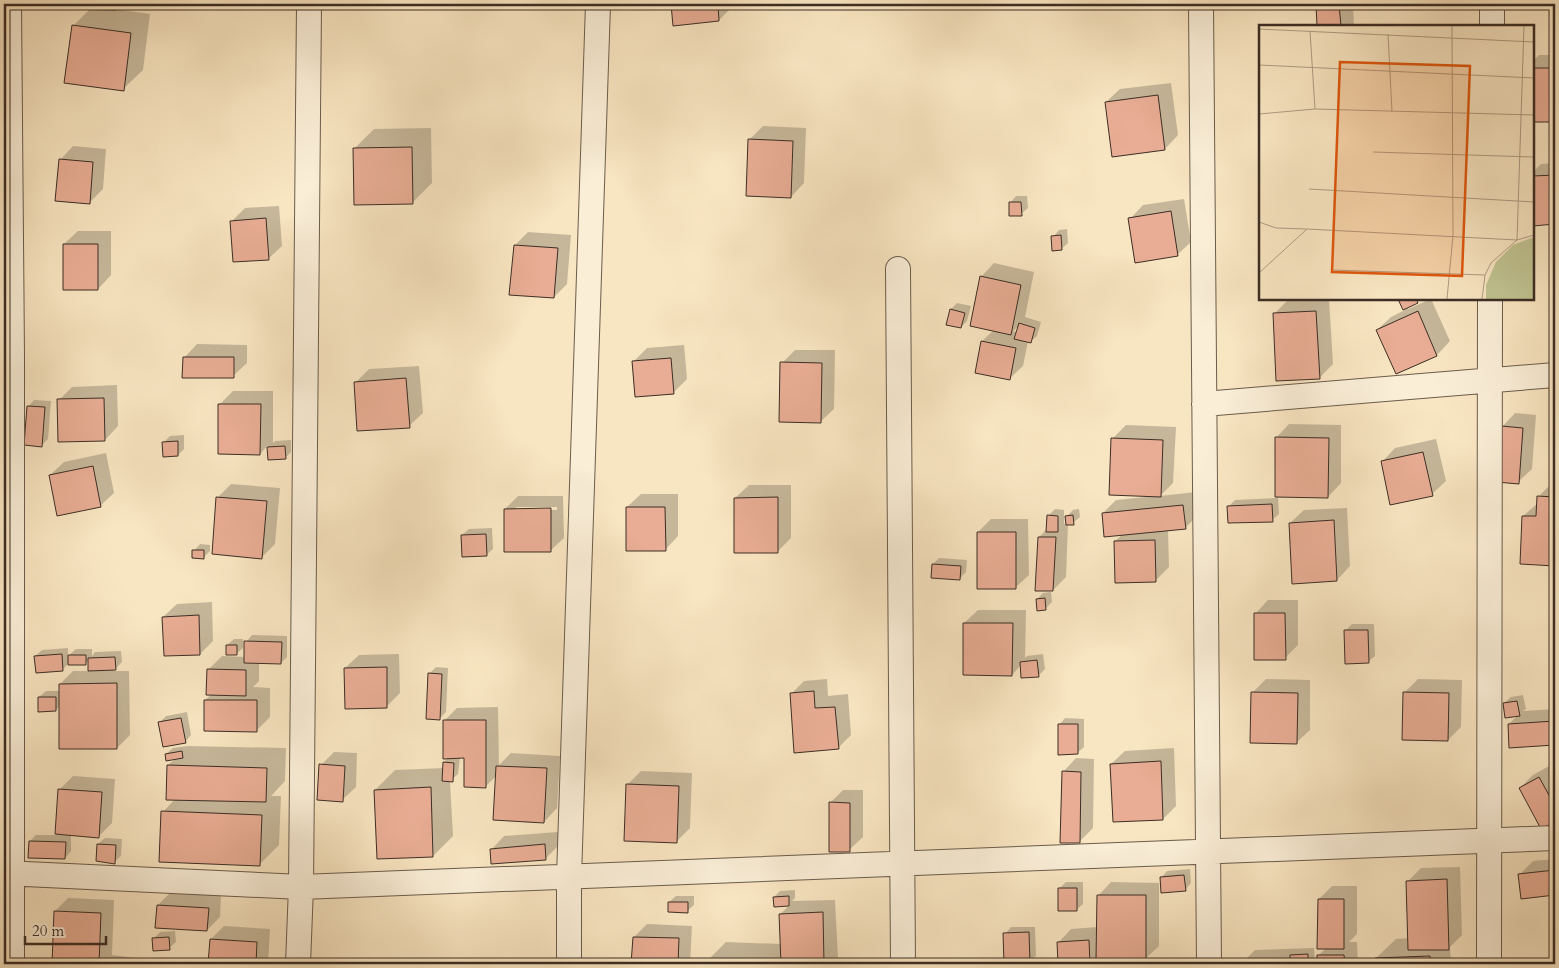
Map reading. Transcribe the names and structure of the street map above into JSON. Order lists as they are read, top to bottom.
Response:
{
  "scale_bar": "20 m"
}
